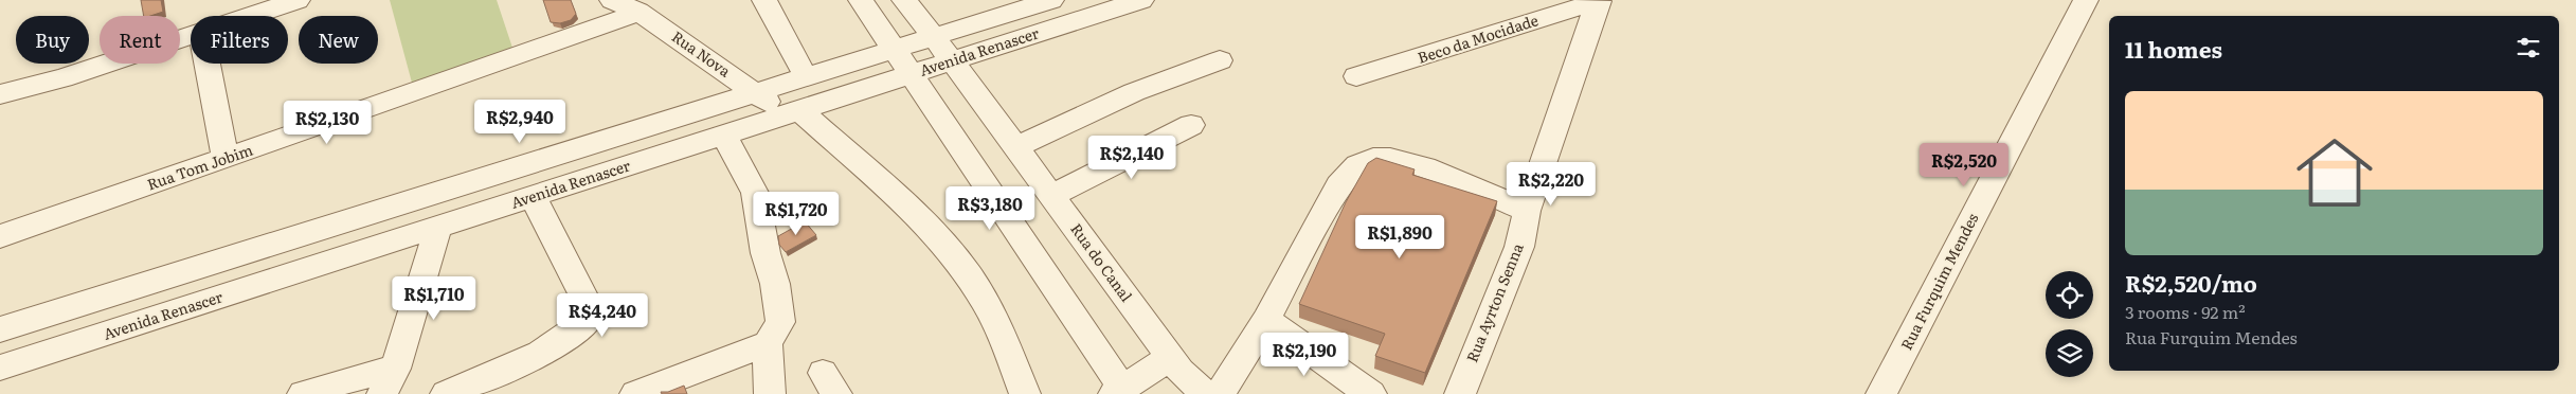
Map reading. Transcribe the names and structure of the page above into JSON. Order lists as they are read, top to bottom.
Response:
{
  "streets": {
    "street": [
      "Beco da Mocidade",
      "Avenida Renascer",
      "Rua Nova",
      "Rua Tom Jobim",
      "Rua do Canal",
      "Rua Furquim Mendes",
      "Rua Ayrton Senna"
    ]
  },
  "crossings": [
    ["Beco da Mocidade", "Rua Ayrton Senna"],
    ["Avenida Renascer", "Rua Nova"],
    ["Avenida Renascer", "Rua do Canal"],
    ["Rua Nova", "Rua Tom Jobim"]
  ],
  "page": {
    "chip": [
      "Buy",
      "Rent",
      "Filters",
      "New"
    ],
    "heading": "11 homes",
    "list": [
      {
        "name": "R$2,520/mo",
        "note": "3 rooms · 92 m² · Rua Furquim Mendes"
      }
    ],
    "price": [
      "R$2,940",
      "R$2,130",
      "R$2,140",
      "R$2,520",
      "R$2,220",
      "R$3,180",
      "R$1,720",
      "R$1,890",
      "R$1,710",
      "R$4,240",
      "R$2,190"
    ]
  }
}
